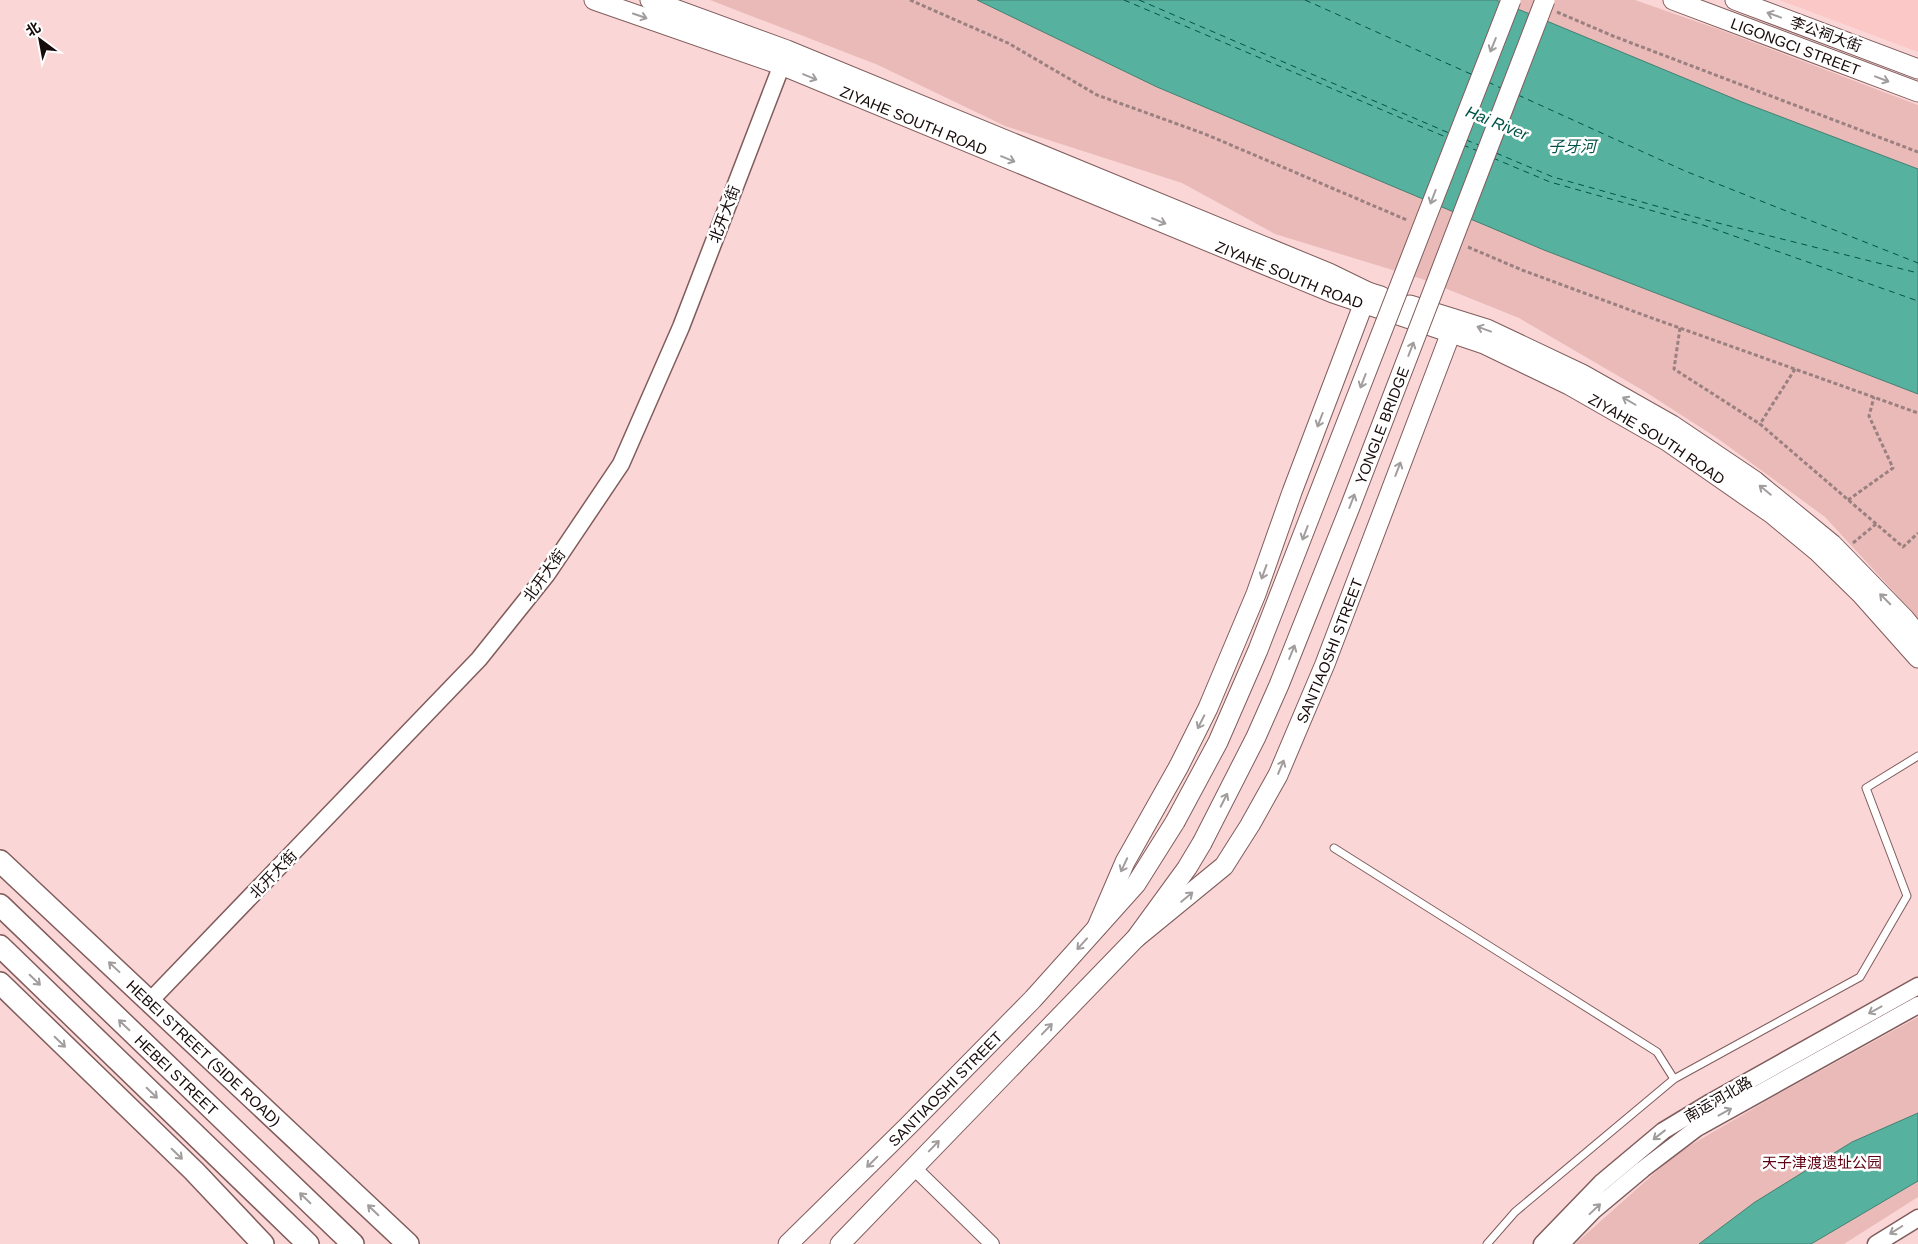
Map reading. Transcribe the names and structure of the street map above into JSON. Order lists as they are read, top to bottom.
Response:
{
  "streets": {
    "main road": [
      "李公祠大街",
      "LIGONGCI STREET",
      "ZIYAHE SOUTH ROAD",
      "YONGLE BRIDGE",
      "SANTIAOSHI STREET",
      "HEBEI STREET (SIDE ROAD)",
      "HEBEI STREET"
    ],
    "street": ["北开大街", "南运河北路"]
  },
  "crossings": [
    ["ZIYAHE SOUTH ROAD", "北开大街"],
    ["ZIYAHE SOUTH ROAD", "SANTIAOSHI STREET"],
    ["北开大街", "HEBEI STREET (SIDE ROAD)"],
    ["YONGLE BRIDGE", "SANTIAOSHI STREET"]
  ],
  "one_way": ["李公祠大街", "LIGONGCI STREET", "YONGLE BRIDGE"],
  "water": ["Hai River", "子牙河"],
  "parks": ["天子津渡遗址公园"],
  "north": "top left"
}
